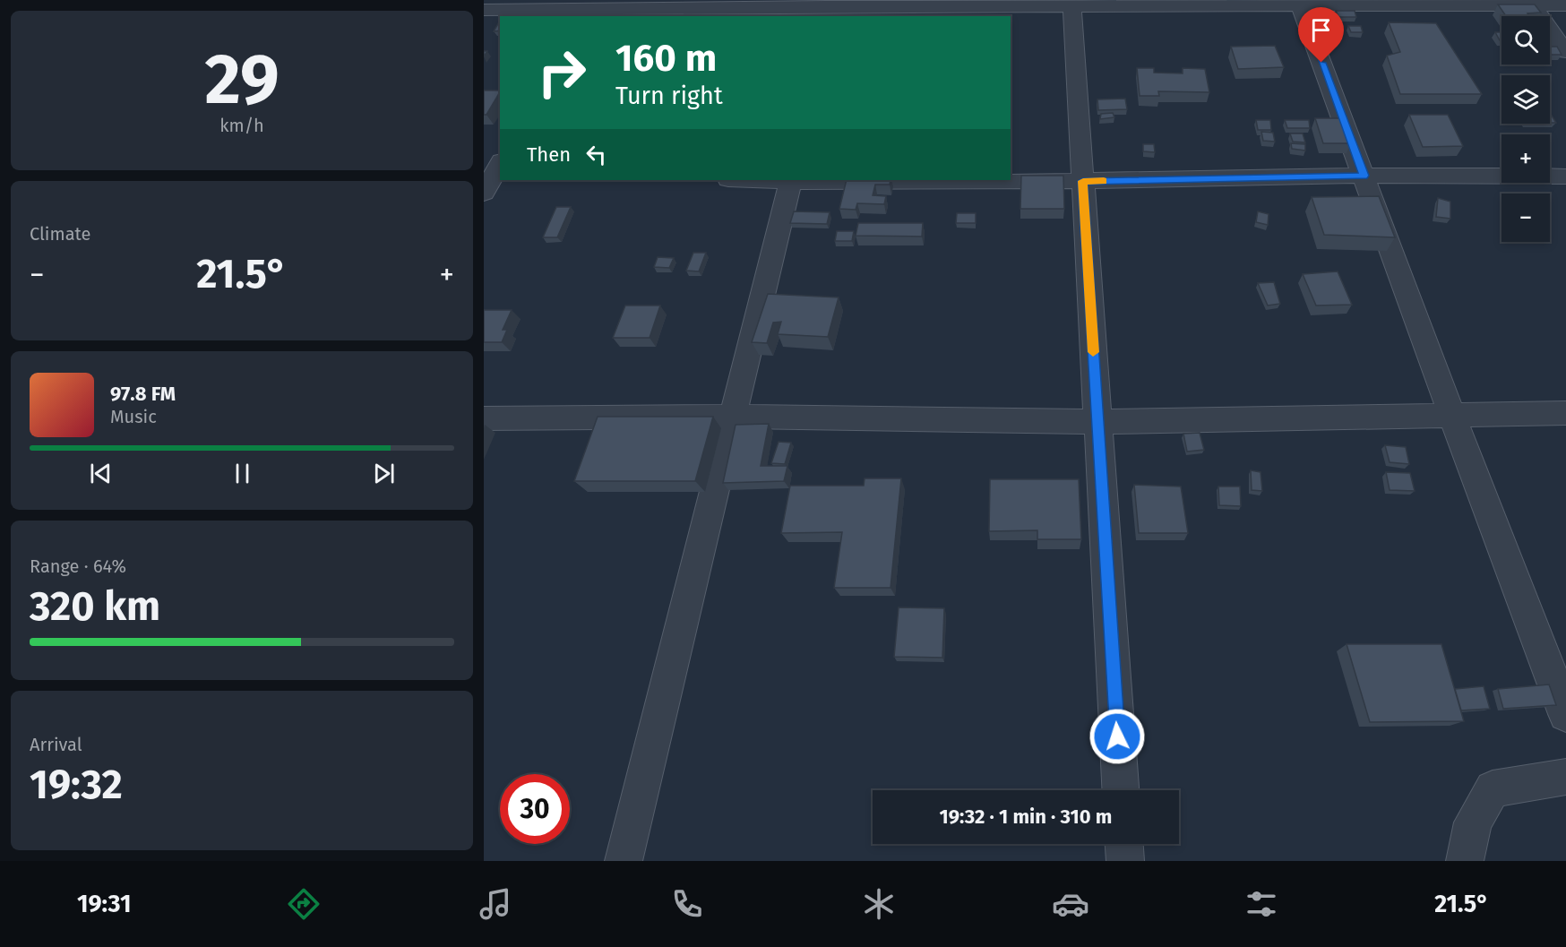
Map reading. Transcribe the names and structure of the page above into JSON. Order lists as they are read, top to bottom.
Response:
{
  "page": {
    "tile": [
      ["29", "km/h"],
      "Climate",
      ["Range · 64%", "320 km"],
      ["Arrival", "19:32"]
    ],
    "map_buttons": ["+", "−"],
    "turn": ["160 m", "Turn right"],
    "then": "Then",
    "heat": ["−", "21.5°", "+"],
    "song": ["97.8 FM", "Music"],
    "limit": "30",
    "trip": "19:32 · 1 min · 310 m",
    "tabs": ["19:31", "21.5°"]
  }
}
